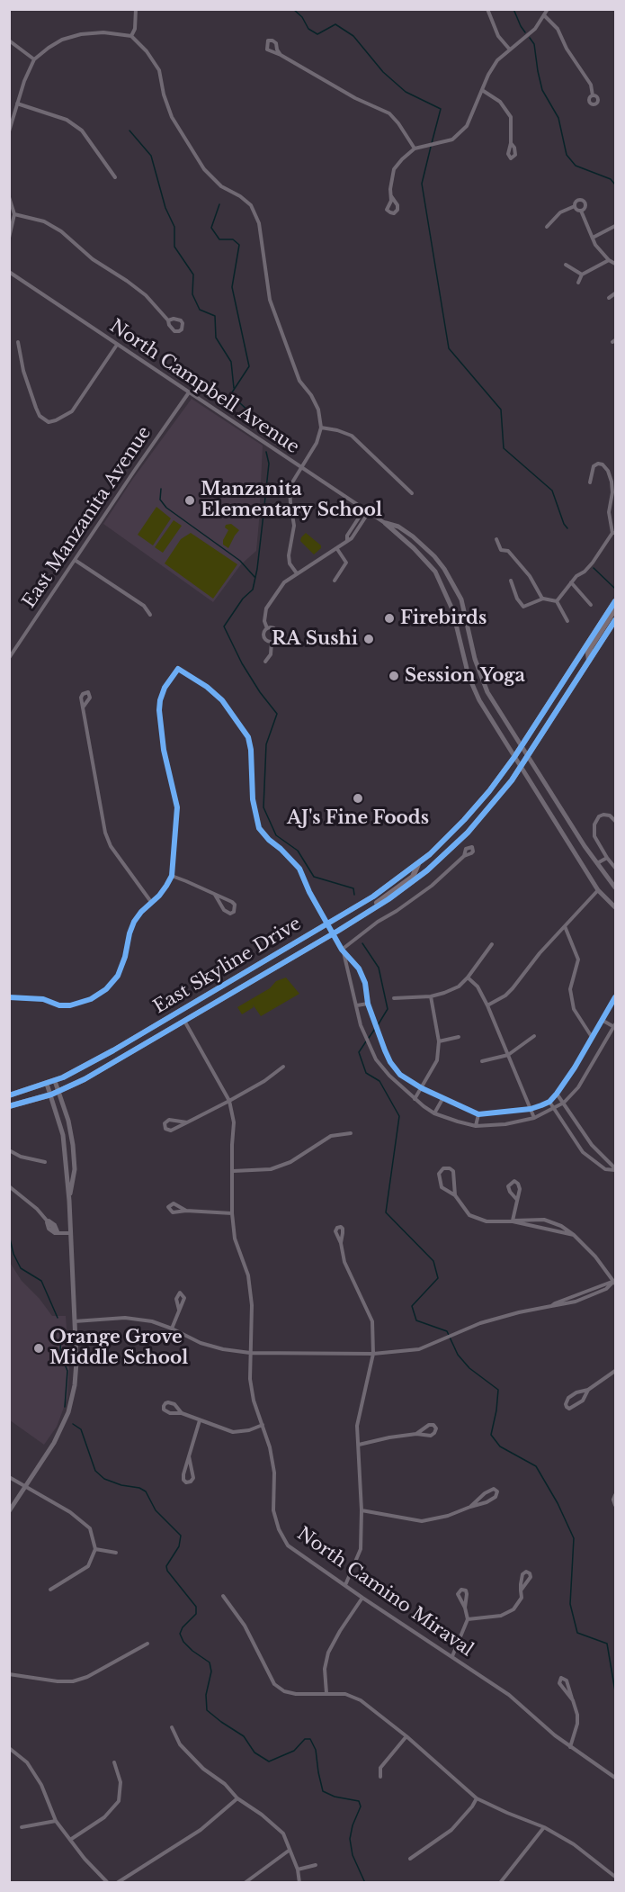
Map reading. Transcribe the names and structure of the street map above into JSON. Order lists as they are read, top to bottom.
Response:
{
  "streets": {
    "main road": ["North Campbell Avenue", "East Skyline Drive"],
    "street": ["East Manzanita Avenue", "North Camino Miraval"]
  },
  "crossings": [
    ["North Campbell Avenue", "East Manzanita Avenue"],
    ["North Campbell Avenue", "East Skyline Drive"],
    ["East Skyline Drive", "North Camino Miraval"]
  ],
  "places": [
    "Manzanita Elementary School",
    "Firebirds",
    "RA Sushi",
    "Session Yoga",
    "AJ's Fine Foods",
    "Orange Grove Middle School"
  ]
}
